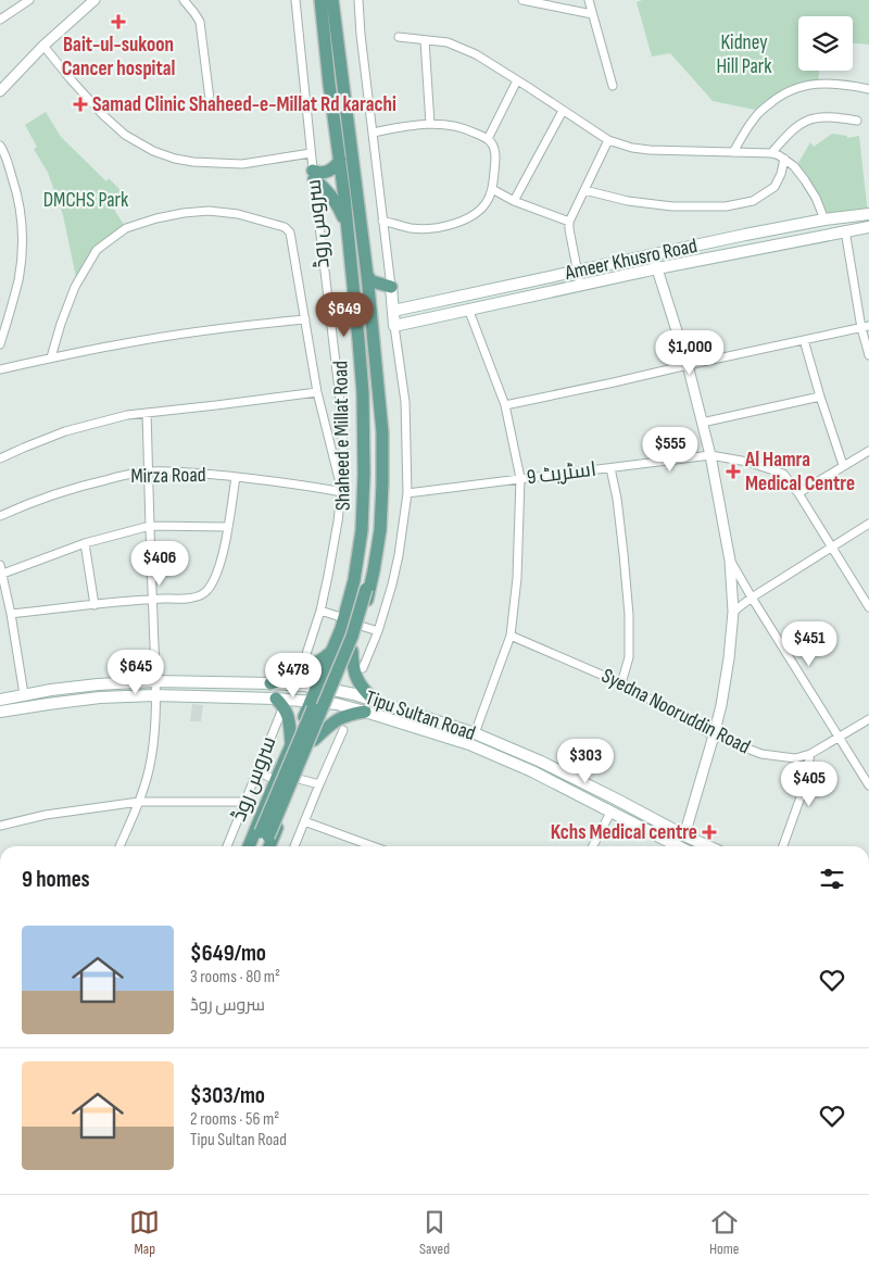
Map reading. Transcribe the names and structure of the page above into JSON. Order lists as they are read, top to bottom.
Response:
{
  "streets": {
    "main road": ["Ameer Khusro Road", "Shaheed e Millat Road", "Tipu Sultan Road"],
    "street": [
      "سروس روڈ",
      "اسٹریٹ 9",
      "Mirza Road",
      "Syedna Nooruddin Road"
    ]
  },
  "crossings": [
    ["سروس روڈ", "Mirza Road"],
    ["سروس روڈ", "Tipu Sultan Road"],
    ["Shaheed e Millat Road", "Tipu Sultan Road"]
  ],
  "parks": ["Kidney Hill Park", "DMCHS Park"],
  "places": {
    "health": [
      "Bait-ul-sukoon Cancer hospital",
      "Samad Clinic Shaheed-e-Millat Rd karachi",
      "Al Hamra Medical Centre",
      "Kchs Medical centre"
    ]
  },
  "page": {
    "price": [
      "$649",
      "$1,000",
      "$555",
      "$406",
      "$451",
      "$645",
      "$478",
      "$303",
      "$405"
    ],
    "heading": "9 homes",
    "list": [
      {
        "name": "$649/mo",
        "note": "3 rooms · 80 m² · سروس روڈ"
      },
      {
        "name": "$303/mo",
        "note": "2 rooms · 56 m² · Tipu Sultan Road"
      }
    ],
    "tabs": ["Map", "Saved", "Home"]
  }
}
